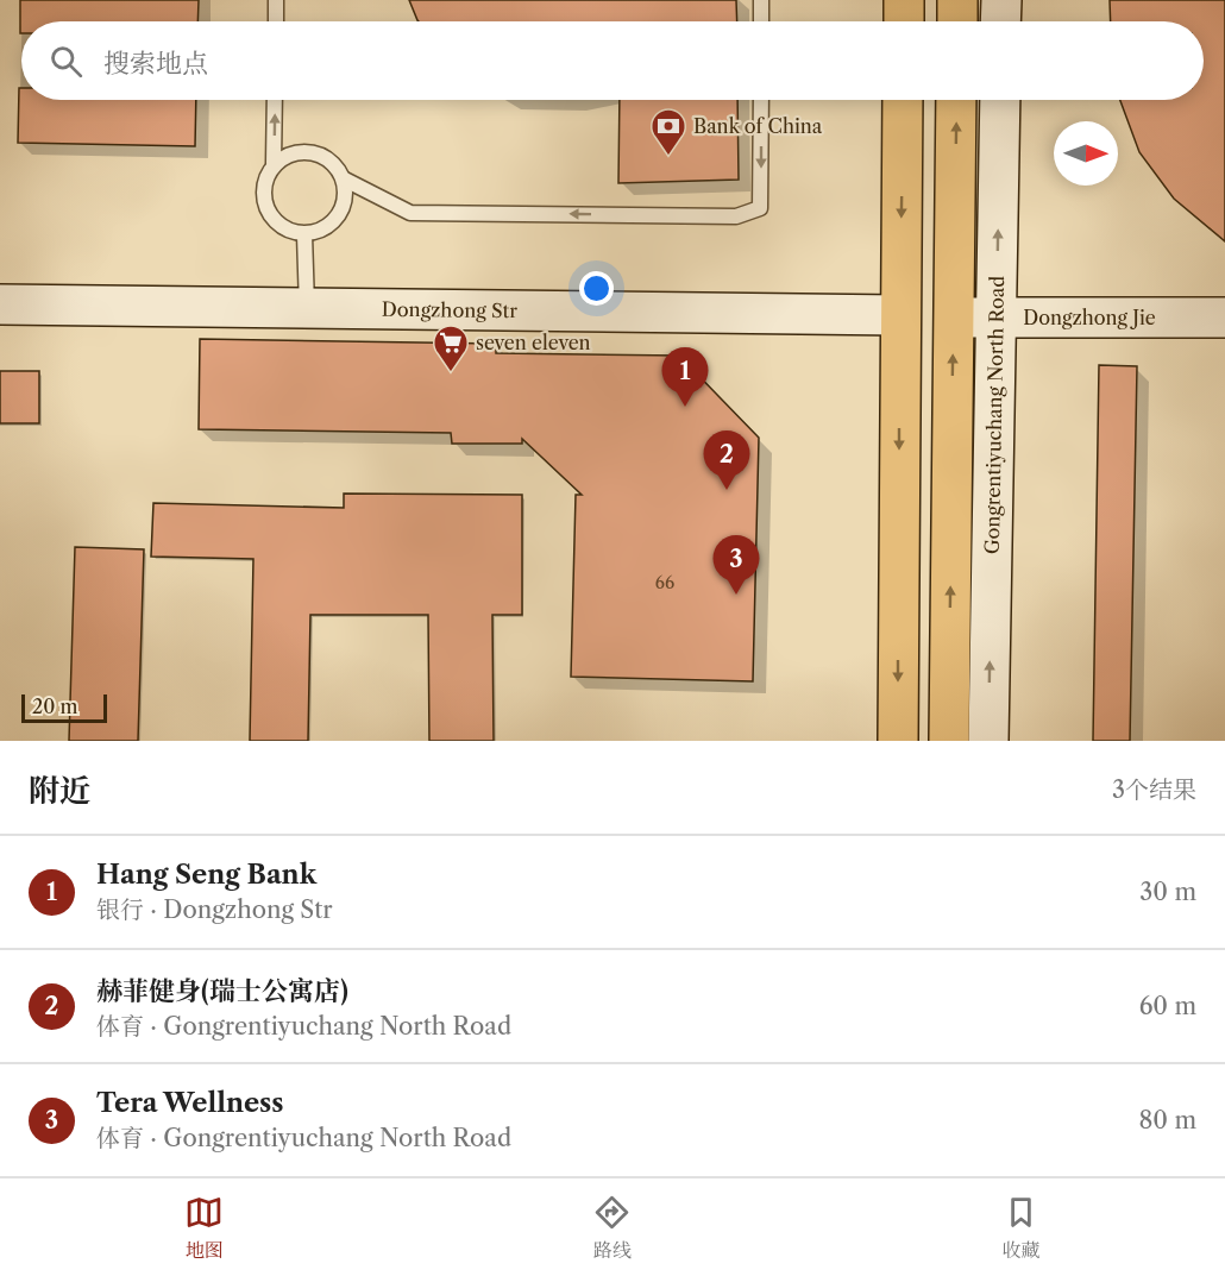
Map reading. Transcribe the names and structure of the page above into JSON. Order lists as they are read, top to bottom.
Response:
{
  "streets": {
    "main road": ["Gongrentiyuchang North Road"],
    "street": ["Dongzhong Str", "Dongzhong Jie"]
  },
  "crossings": [
    ["Dongzhong Jie", "Gongrentiyuchang North Road"]
  ],
  "places": {
    "bank": ["Bank of China"],
    "supermarket": ["seven eleven"]
  },
  "house_numbers": ["66"],
  "scale_bar": "20 m",
  "north": "right",
  "page": {
    "search": "搜索地点",
    "pins": ["1", "2", "3"],
    "scale": "20 m",
    "heading": ["附近", "3个结果"],
    "list": [
      {
        "mark": "1",
        "name": "Hang Seng Bank",
        "note": "银行 · Dongzhong Str",
        "value": "30 m"
      },
      {
        "mark": "2",
        "name": "赫菲健身(瑞士公寓店)",
        "note": "体育 · Gongrentiyuchang North Road",
        "value": "60 m"
      },
      {
        "mark": "3",
        "name": "Tera Wellness",
        "note": "体育 · Gongrentiyuchang North Road",
        "value": "80 m"
      }
    ],
    "nav": ["地图", "路线", "收藏"]
  }
}
